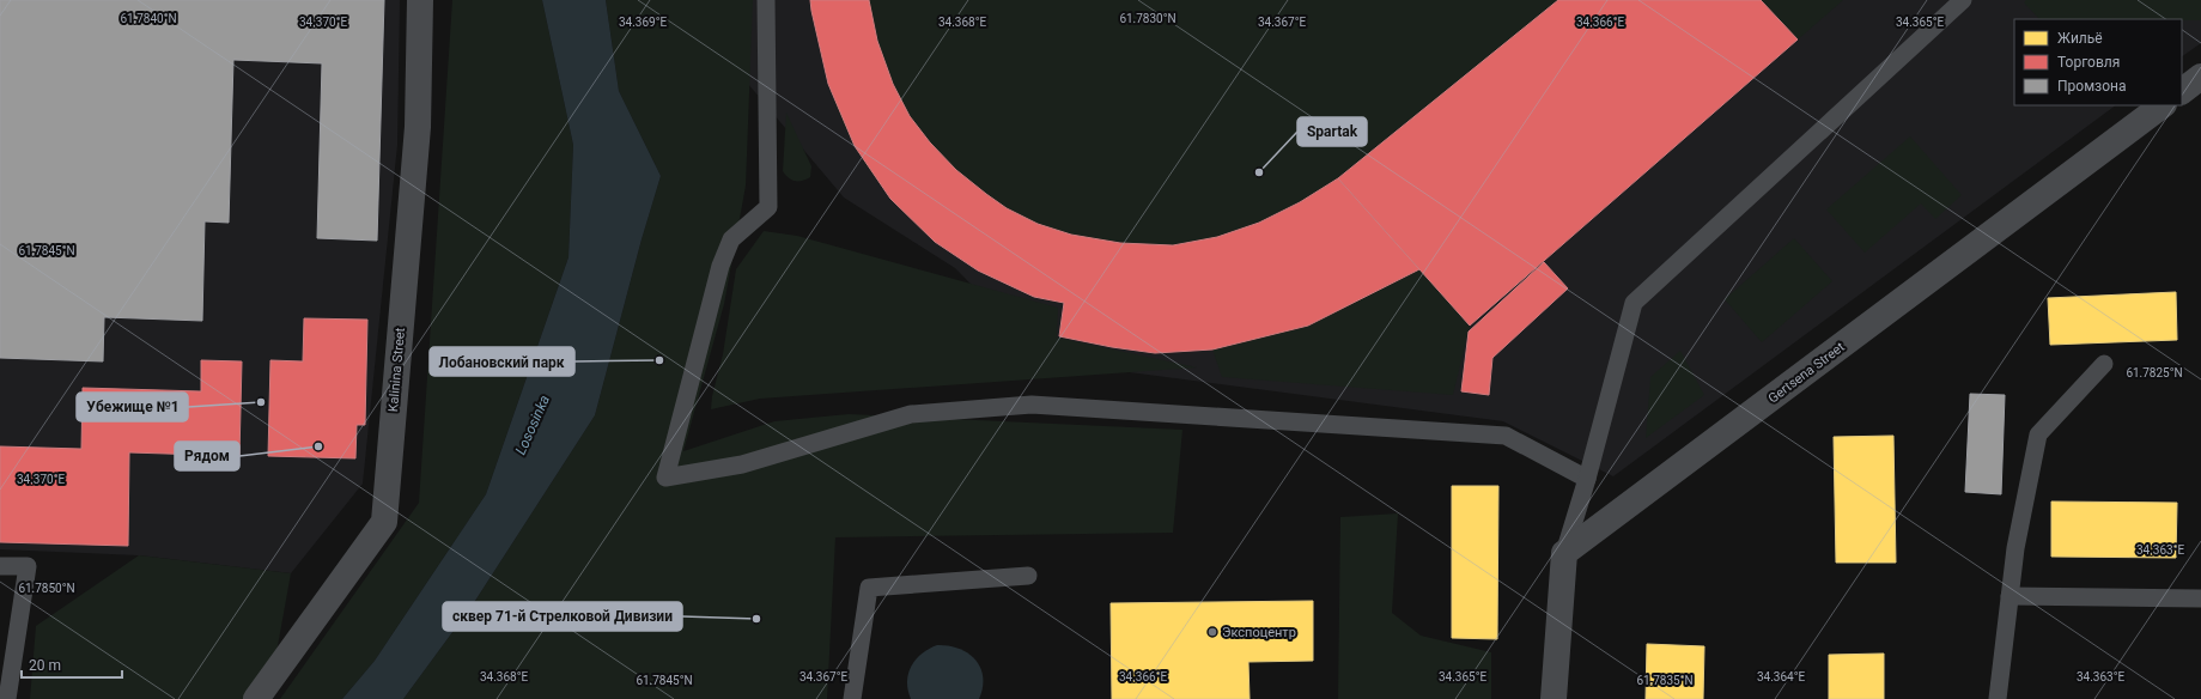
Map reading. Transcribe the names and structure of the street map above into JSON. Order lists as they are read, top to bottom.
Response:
{
  "streets": {
    "street": ["Kalinina Street", "Gertsena Street"]
  },
  "water": ["Lososinka"],
  "places": [
    "Spartak",
    "Лобановский парк",
    "Убежище №1",
    "Рядом",
    "сквер 71-й Стрелковой Дивизии",
    "Экспоцентр"
  ],
  "legend": ["Жильё", "Торговля", "Промзона"],
  "scale_bar": "20 m",
  "coordinates": [
    "61.7830°N",
    "61.7840°N",
    "34.370°E",
    "34.369°E",
    "34.368°E",
    "34.367°E",
    "34.366°E",
    "34.365°E",
    "61.7845°N",
    "61.7825°N",
    "34.363°E",
    "61.7850°N",
    "34.364°E",
    "61.7835°N"
  ]
}
